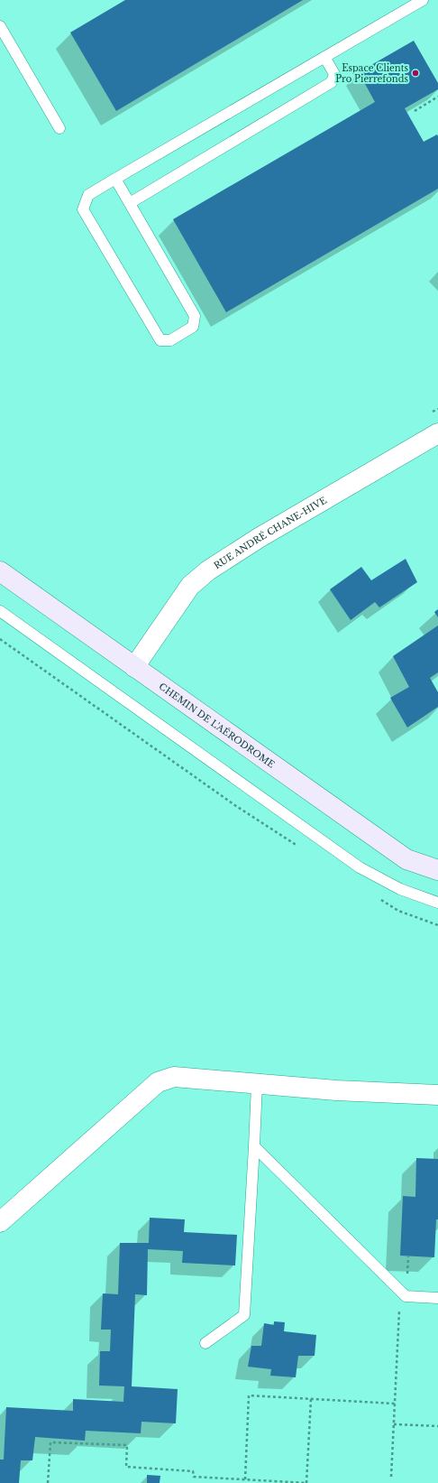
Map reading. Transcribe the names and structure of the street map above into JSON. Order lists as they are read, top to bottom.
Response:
{
  "streets": {
    "main road": ["CHEMIN DE L'AÉRODROME"],
    "street": ["RUE ANDRÉ CHANE-HIVE"]
  },
  "crossings": [
    ["RUE ANDRÉ CHANE-HIVE", "CHEMIN DE L'AÉRODROME"]
  ],
  "places": ["Espace Clients Pro Pierrefonds"]
}
